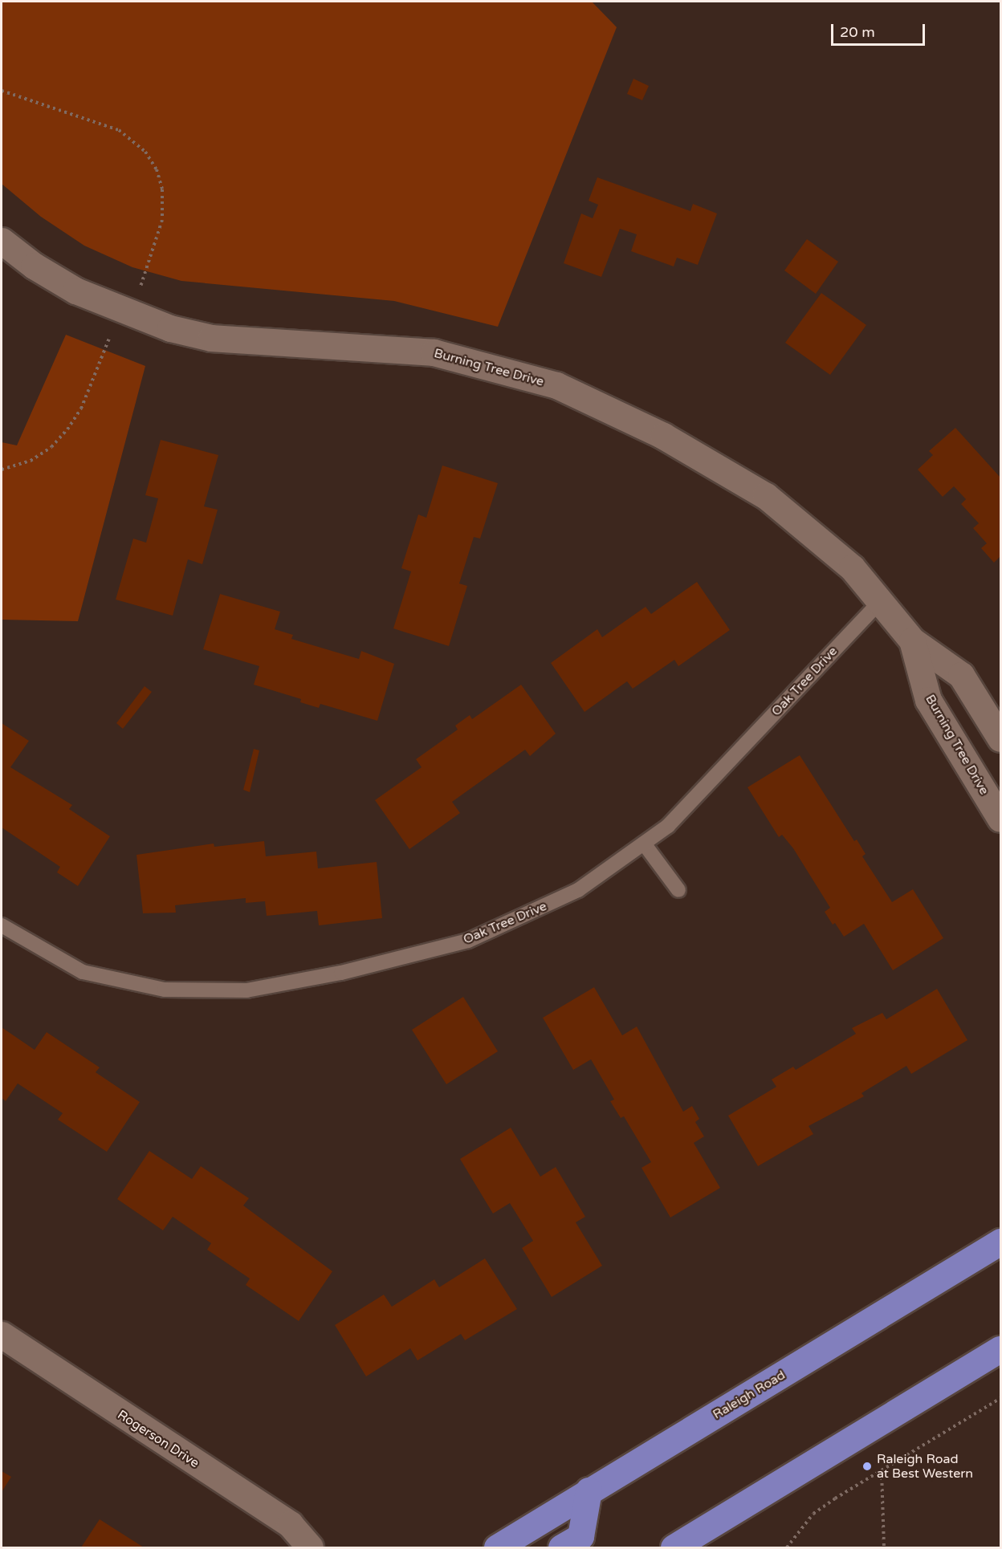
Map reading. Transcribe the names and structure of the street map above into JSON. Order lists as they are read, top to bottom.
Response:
{
  "streets": {
    "main road": ["Raleigh Road"],
    "street": ["Burning Tree Drive", "Rogerson Drive"],
    "lane": ["Oak Tree Drive"]
  },
  "crossings": [
    ["Burning Tree Drive", "Oak Tree Drive"]
  ],
  "places": ["Raleigh Road at Best Western"],
  "scale_bar": "20 m"
}
